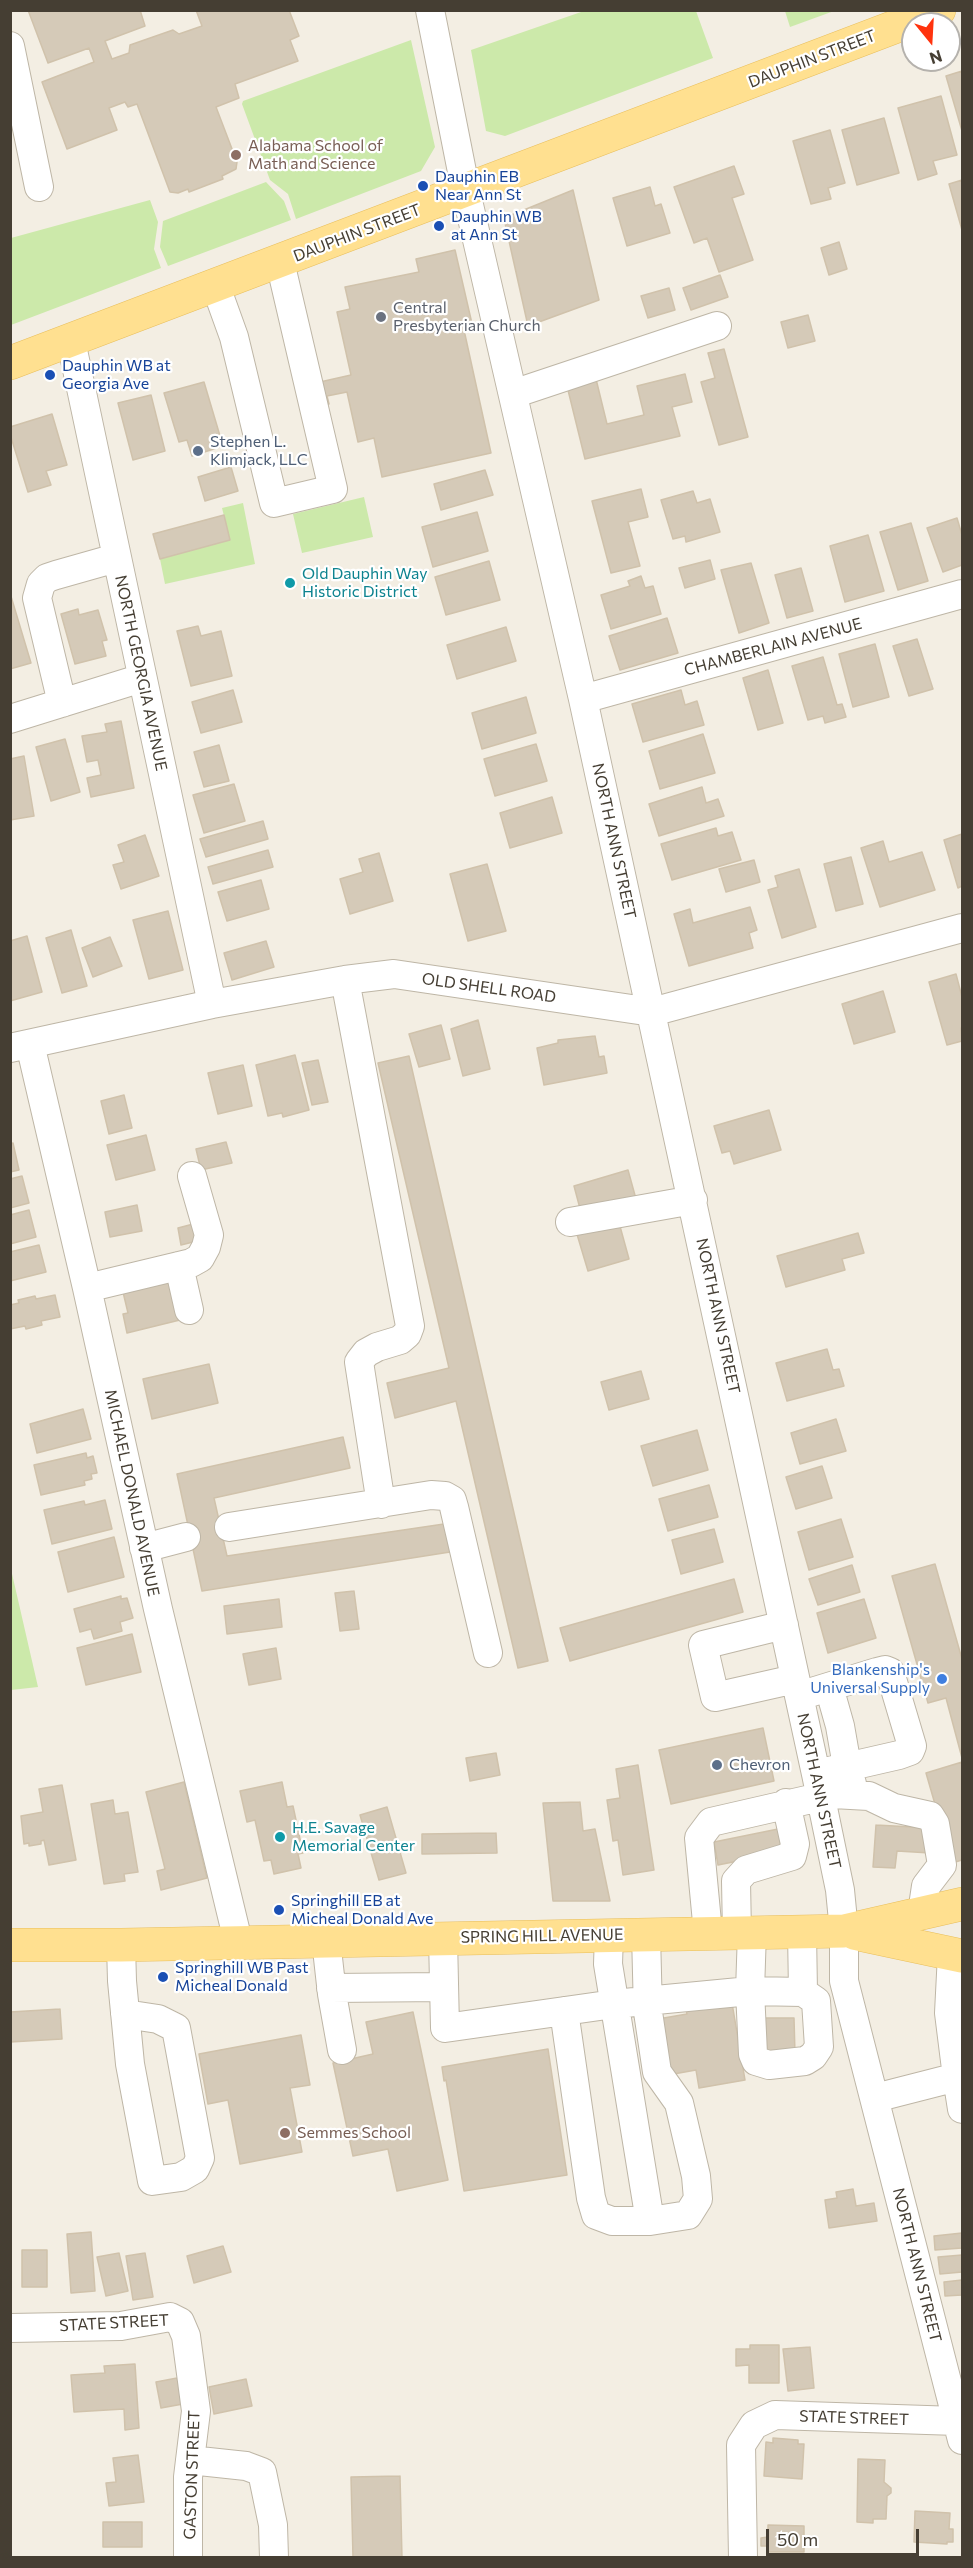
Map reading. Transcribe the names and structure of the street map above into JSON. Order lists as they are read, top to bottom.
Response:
{
  "streets": {
    "main road": ["DAUPHIN STREET", "SPRING HILL AVENUE"],
    "street": [
      "CHAMBERLAIN AVENUE",
      "NORTH GEORGIA AVENUE",
      "NORTH ANN STREET",
      "OLD SHELL ROAD",
      "MICHAEL DONALD AVENUE",
      "STATE STREET",
      "GASTON STREET"
    ]
  },
  "crossings": [
    ["DAUPHIN STREET", "NORTH GEORGIA AVENUE"],
    ["DAUPHIN STREET", "NORTH ANN STREET"],
    ["CHAMBERLAIN AVENUE", "NORTH ANN STREET"],
    ["NORTH GEORGIA AVENUE", "OLD SHELL ROAD"],
    ["NORTH ANN STREET", "OLD SHELL ROAD"],
    ["NORTH ANN STREET", "SPRING HILL AVENUE"],
    ["NORTH ANN STREET", "STATE STREET"],
    ["OLD SHELL ROAD", "MICHAEL DONALD AVENUE"],
    ["MICHAEL DONALD AVENUE", "SPRING HILL AVENUE"],
    ["STATE STREET", "GASTON STREET"]
  ],
  "places": [
    "Alabama School of Math and Science",
    "Dauphin EB Near Ann St",
    "Dauphin WB at Ann St",
    "Central Presbyterian Church",
    "Dauphin WB at Georgia Ave",
    "Stephen L. Klimjack, LLC",
    "Old Dauphin Way Historic District",
    "Blankenship's Universal Supply",
    "Chevron",
    "H.E. Savage Memorial Center",
    "Springhill EB at Micheal Donald Ave",
    "Springhill WB Past Micheal Donald",
    "Semmes School"
  ],
  "scale_bar": "50 m",
  "north": "bottom"
}
